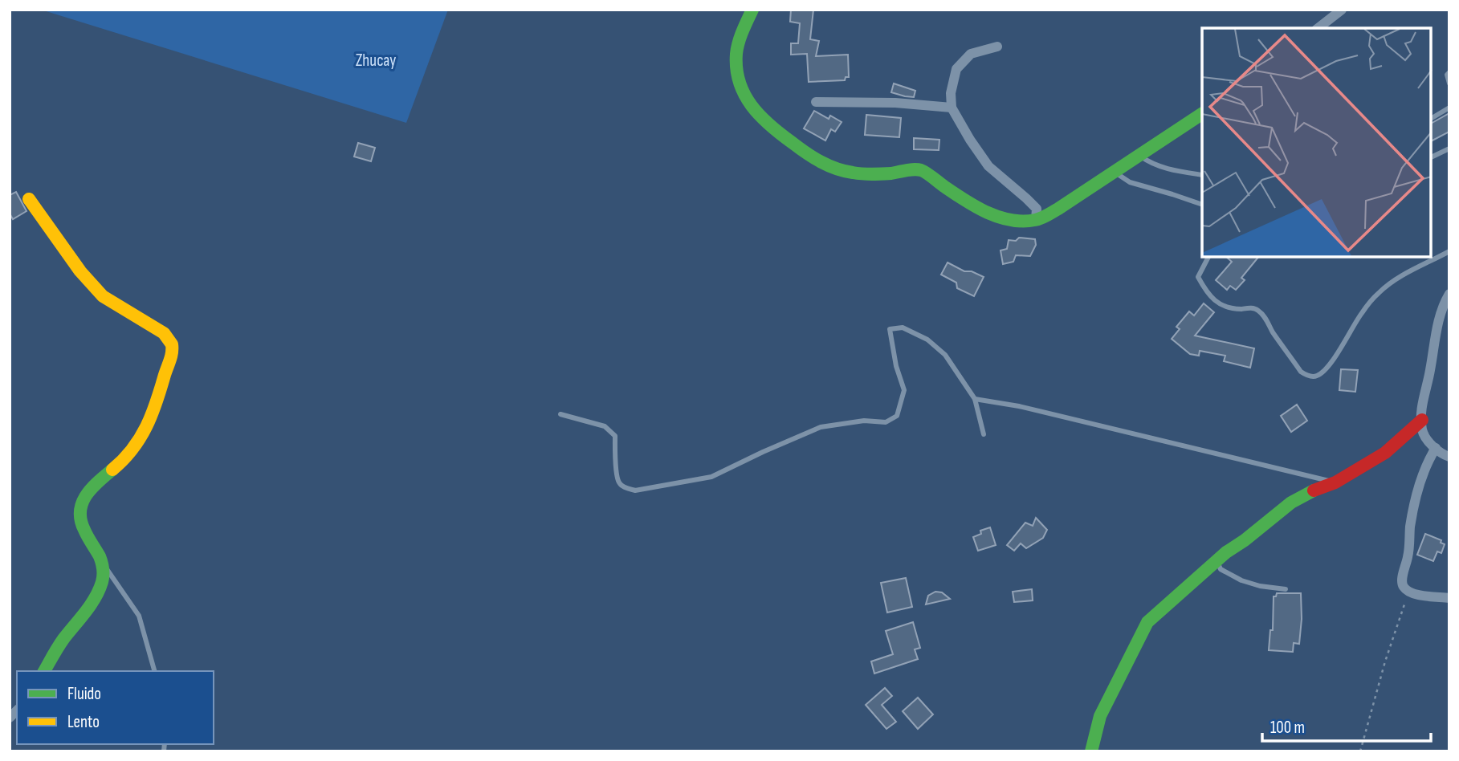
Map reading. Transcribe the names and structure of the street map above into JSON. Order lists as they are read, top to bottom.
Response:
{
  "parks": ["Zhucay"],
  "legend": ["Fluido", "Lento"],
  "scale_bar": "100 m"
}
